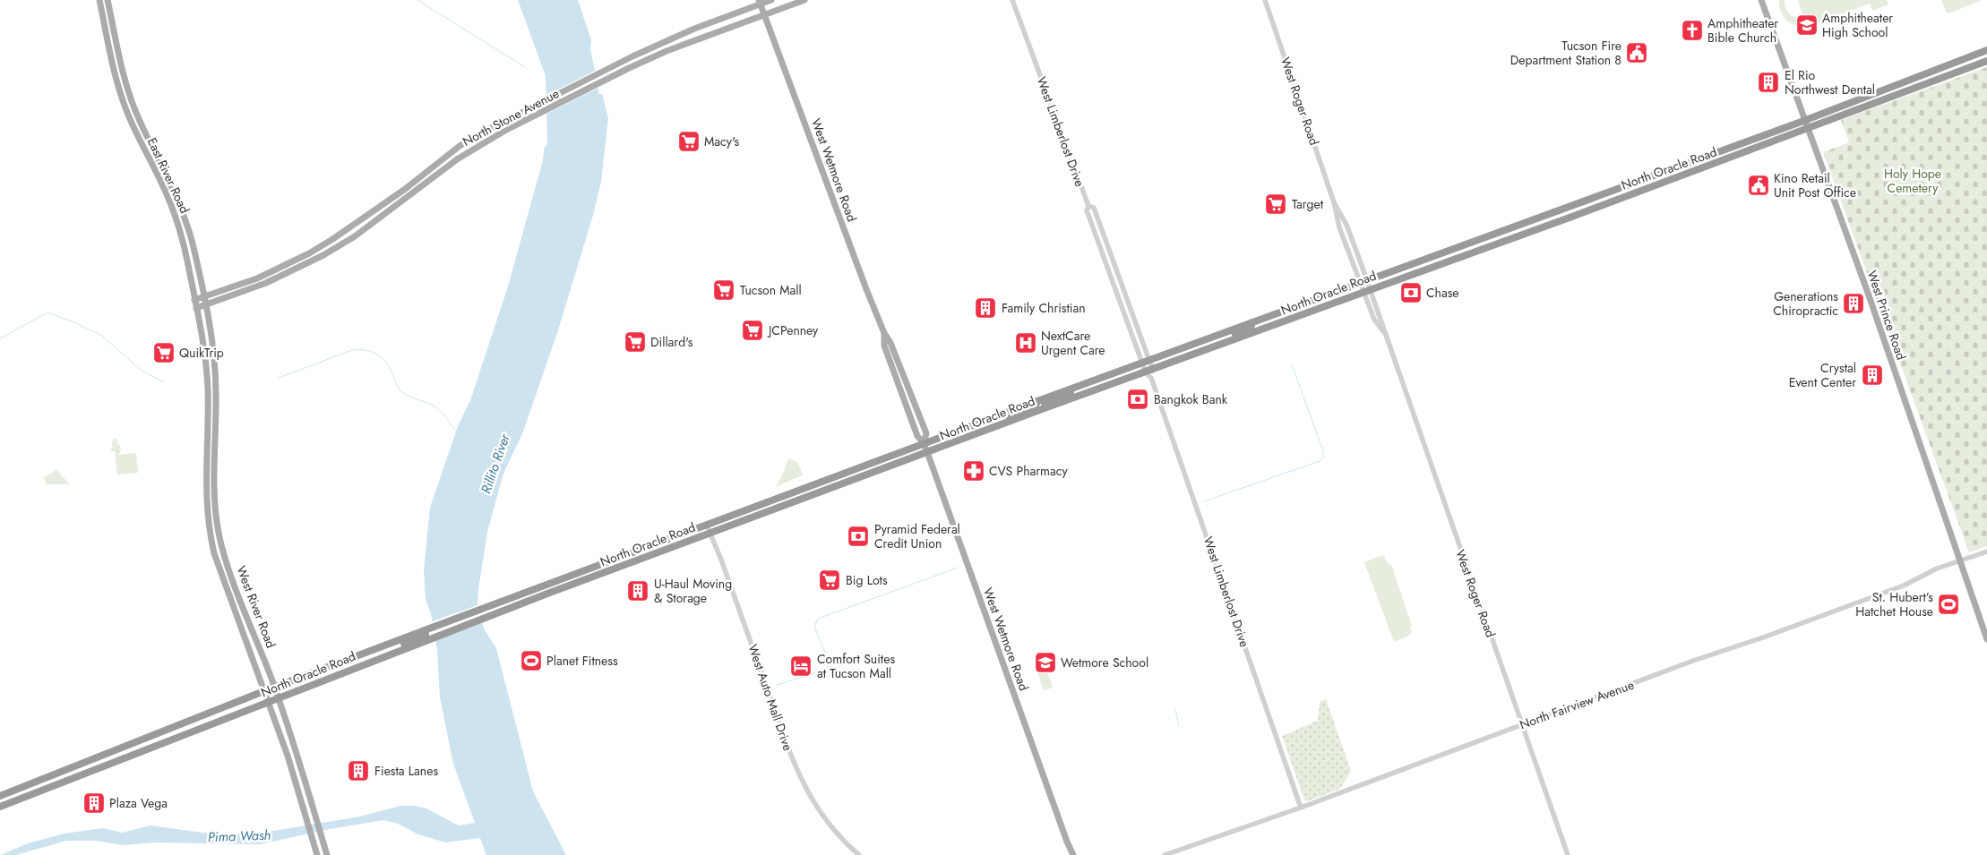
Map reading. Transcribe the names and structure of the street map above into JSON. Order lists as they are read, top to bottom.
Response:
{
  "streets": {
    "highway": ["North Oracle Road"],
    "main road": [
      "North Stone Avenue",
      "West Wetmore Road",
      "East River Road",
      "West Prince Road",
      "West River Road"
    ],
    "street": [
      "West Roger Road",
      "West Limberlost Drive",
      "West Auto Mall Drive",
      "North Fairview Avenue"
    ]
  },
  "crossings": [
    ["West Roger Road", "North Oracle Road"],
    ["West Roger Road", "North Fairview Avenue"],
    ["North Stone Avenue", "West Wetmore Road"],
    ["North Stone Avenue", "East River Road"],
    ["West Limberlost Drive", "North Oracle Road"],
    ["West Limberlost Drive", "North Fairview Avenue"],
    ["North Oracle Road", "West Wetmore Road"],
    ["North Oracle Road", "West Prince Road"],
    ["North Oracle Road", "West River Road"],
    ["North Oracle Road", "West Auto Mall Drive"],
    ["East River Road", "West River Road"],
    ["West Prince Road", "North Fairview Avenue"]
  ],
  "water": ["Rillito River", "Pima Wash"],
  "parks": ["Holy Hope Cemetery"],
  "places": {
    "school or university": ["Amphitheater High School", "Wetmore School"],
    "church": ["Amphitheater Bible Church"],
    "public building": ["Tucson Fire Department Station 8", "Kino Retail Unit Post Office"],
    "building": [
      "El Rio Northwest Dental",
      "Generations Chiropractic",
      "Family Christian",
      "Crystal Event Center",
      "U-Haul Moving & Storage",
      "Fiesta Lanes",
      "Plaza Vega"
    ],
    "supermarket": [
      "Macy's",
      "Target",
      "Tucson Mall",
      "JCPenney",
      "Dillard's",
      "QuikTrip",
      "Big Lots"
    ],
    "bank": ["Chase", "Bangkok Bank", "Pyramid Federal Credit Union"],
    "hospital": ["NextCare Urgent Care"],
    "pharmacy": ["CVS Pharmacy"],
    "sports": ["St. Hubert’s Hatchet House", "Planet Fitness"],
    "hotel": ["Comfort Suites at Tucson Mall"]
  }
}
